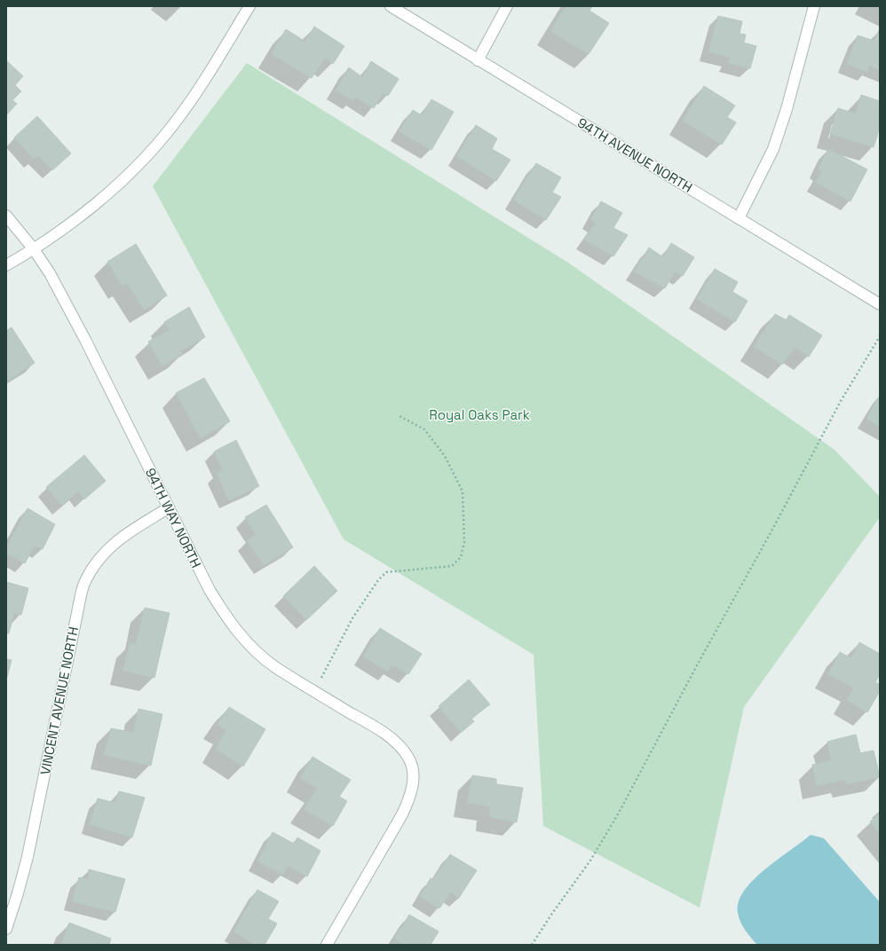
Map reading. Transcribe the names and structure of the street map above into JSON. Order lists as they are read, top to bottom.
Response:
{
  "streets": {
    "street": ["94TH AVENUE NORTH", "94TH WAY NORTH", "VINCENT AVENUE NORTH"]
  },
  "crossings": [
    ["94TH WAY NORTH", "VINCENT AVENUE NORTH"]
  ],
  "parks": ["Royal Oaks Park"]
}
